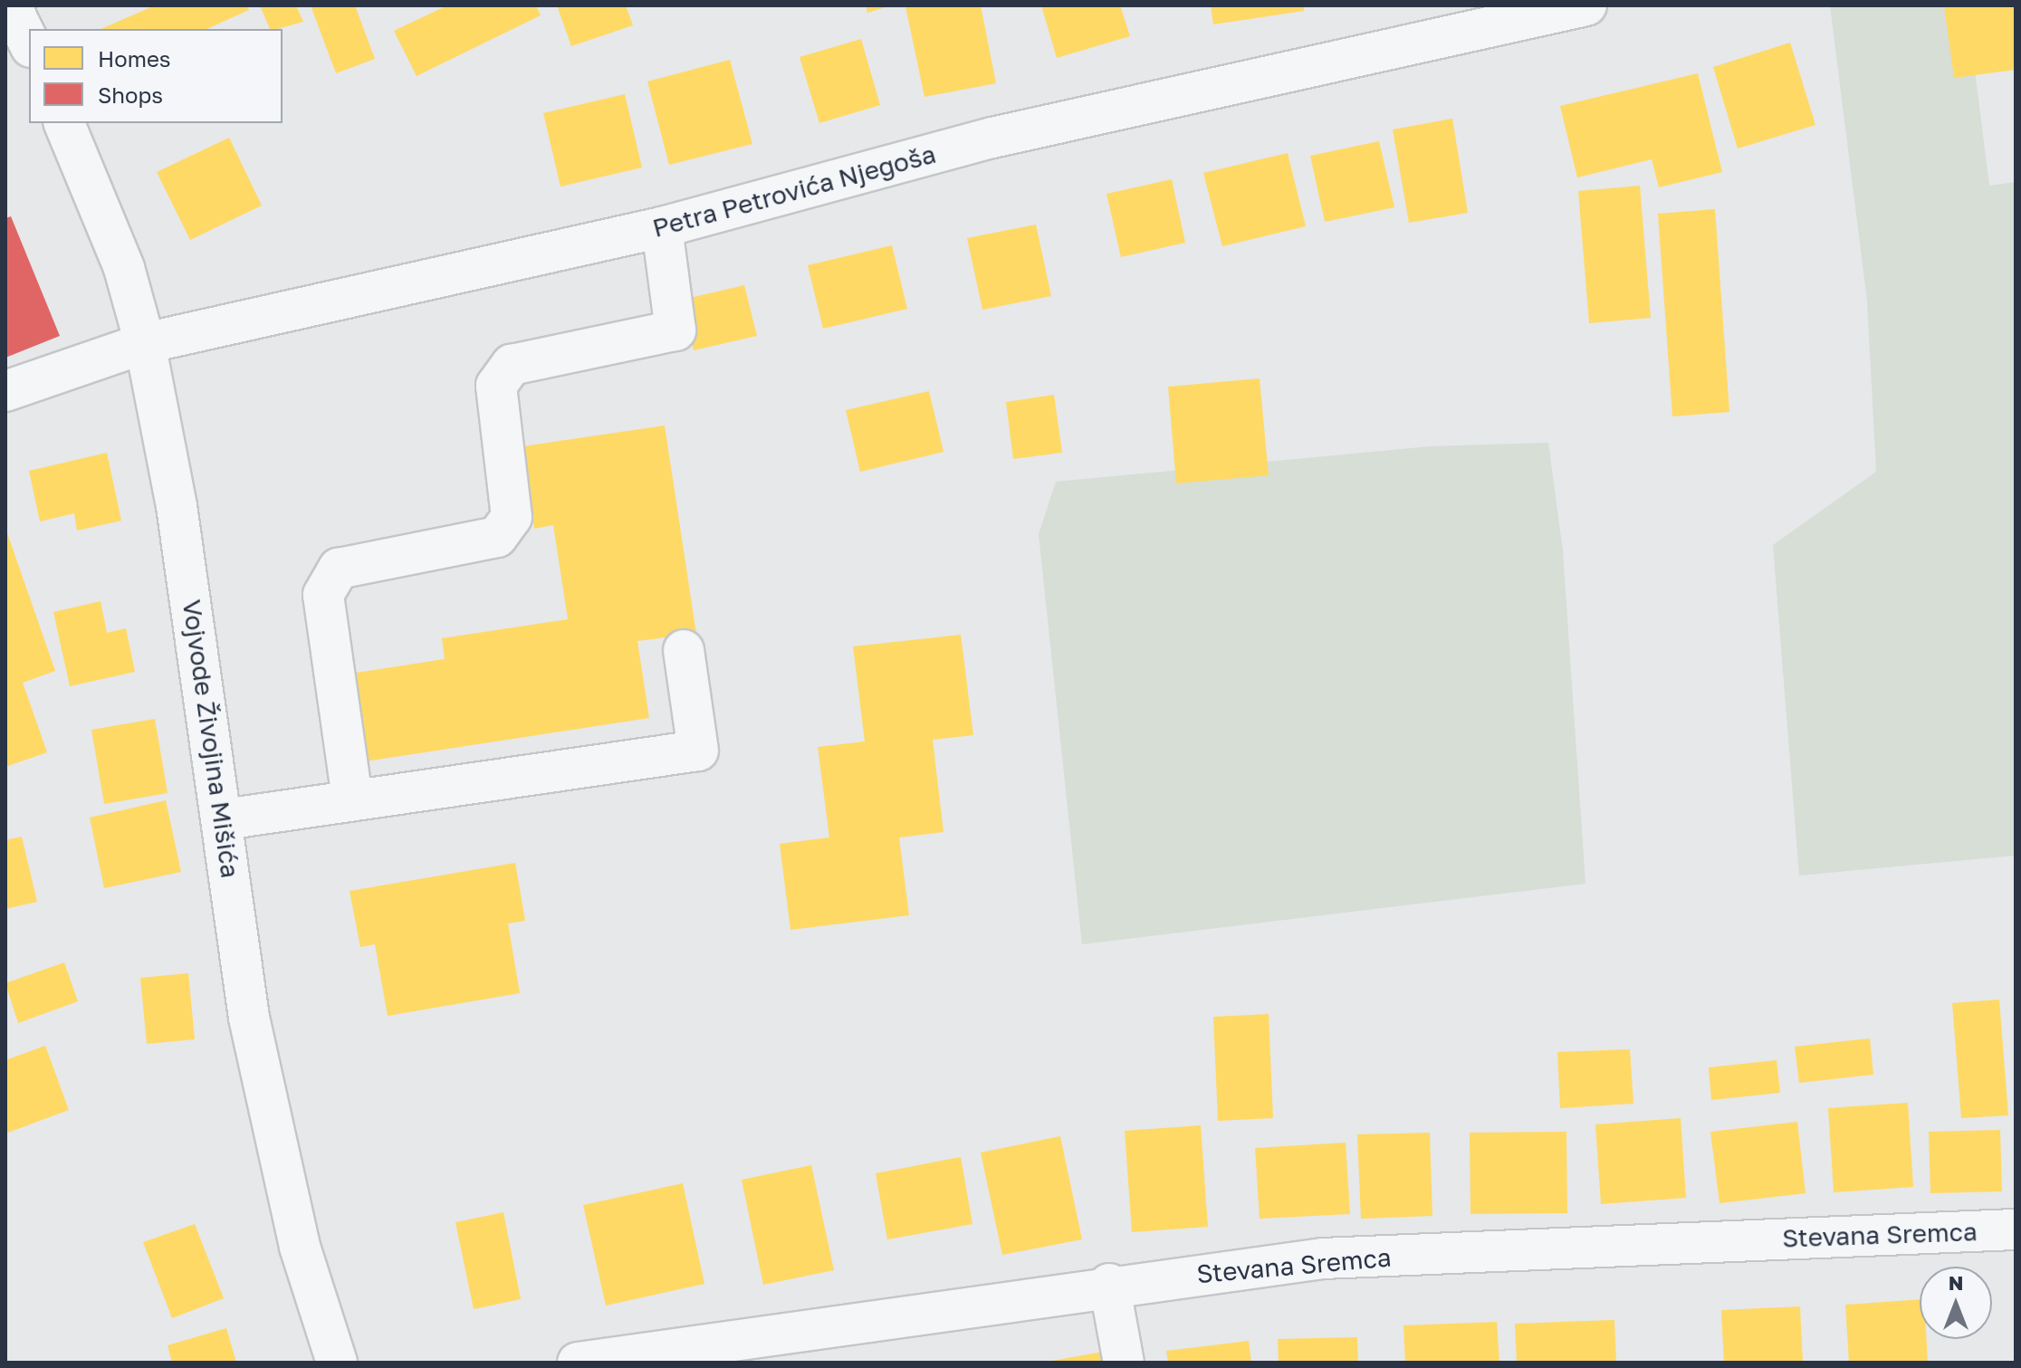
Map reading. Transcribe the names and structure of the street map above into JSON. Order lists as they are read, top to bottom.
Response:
{
  "streets": {
    "street": ["Petra Petrovića Njegoša", "Vojvode Živojina Mišića", "Stevana Sremca"]
  },
  "crossings": [
    ["Petra Petrovića Njegoša", "Vojvode Živojina Mišića"]
  ],
  "legend": ["Homes", "Shops"],
  "north": "top"
}
